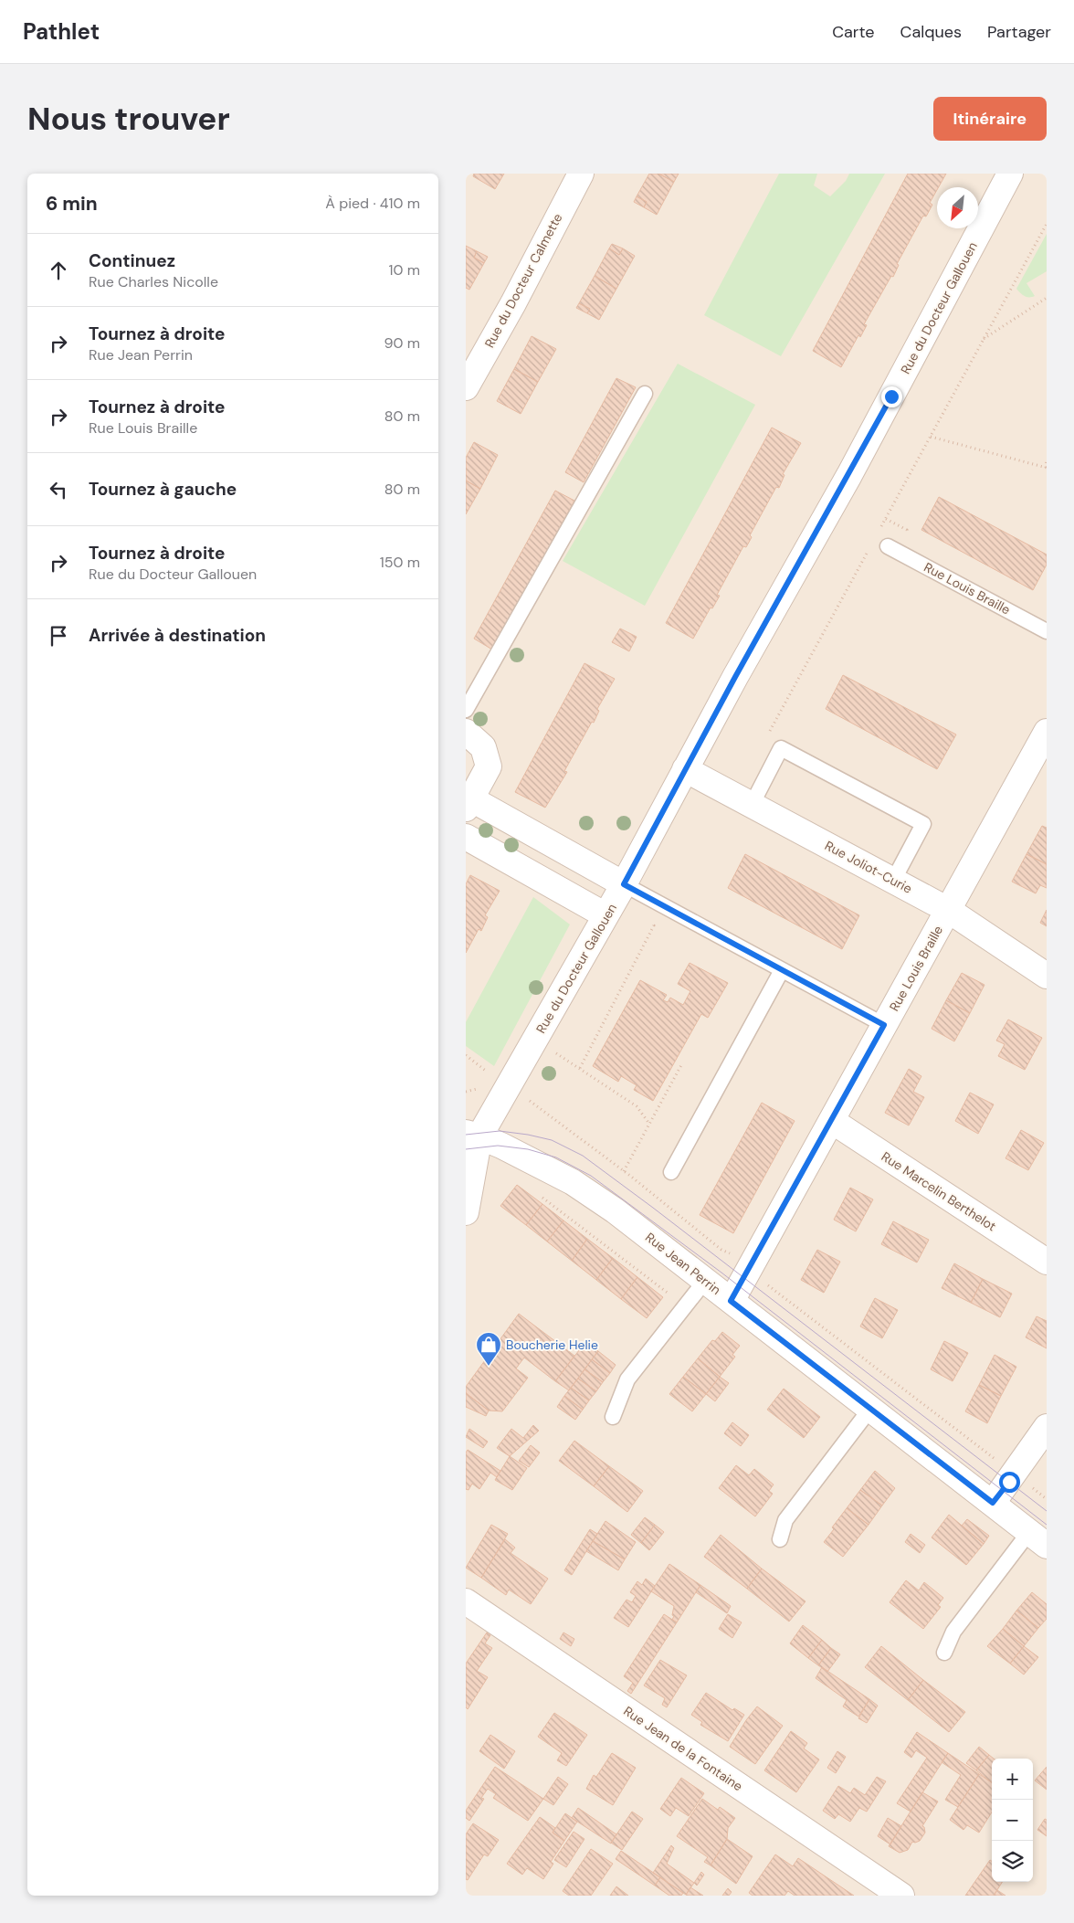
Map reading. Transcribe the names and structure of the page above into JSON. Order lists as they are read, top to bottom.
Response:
{
  "streets": {
    "street": [
      "Rue du Docteur Calmette",
      "Rue du Docteur Gallouen",
      "Rue Louis Braille",
      "Rue Joliot-Curie",
      "Rue Marcelin Berthelot",
      "Rue Jean Perrin",
      "Rue Jean de la Fontaine"
    ]
  },
  "crossings": [
    ["Rue du Docteur Gallouen", "Rue Joliot-Curie"],
    ["Rue du Docteur Gallouen", "Rue Jean Perrin"],
    ["Rue Louis Braille", "Rue Joliot-Curie"],
    ["Rue Louis Braille", "Rue Marcelin Berthelot"],
    ["Rue Louis Braille", "Rue Jean Perrin"]
  ],
  "places": {
    "shop": ["Boucherie Helie"]
  },
  "north": "bottom left",
  "page": {
    "header": "Pathlet",
    "nav": ["Carte", "Calques", "Partager"],
    "buttons": "Itinéraire",
    "title": "Nous trouver",
    "heading": ["6 min", "À pied · 410 m"],
    "list": [
      ["Continuez", "Rue Charles Nicolle", "10 m"],
      ["Tournez à droite", "Rue Jean Perrin", "90 m"],
      ["Tournez à droite", "Rue Louis Braille", "80 m"],
      ["Tournez à gauche", "80 m"],
      ["Tournez à droite", "Rue du Docteur Gallouen", "150 m"],
      "Arrivée à destination"
    ],
    "map_buttons": ["+", "−"]
  }
}
